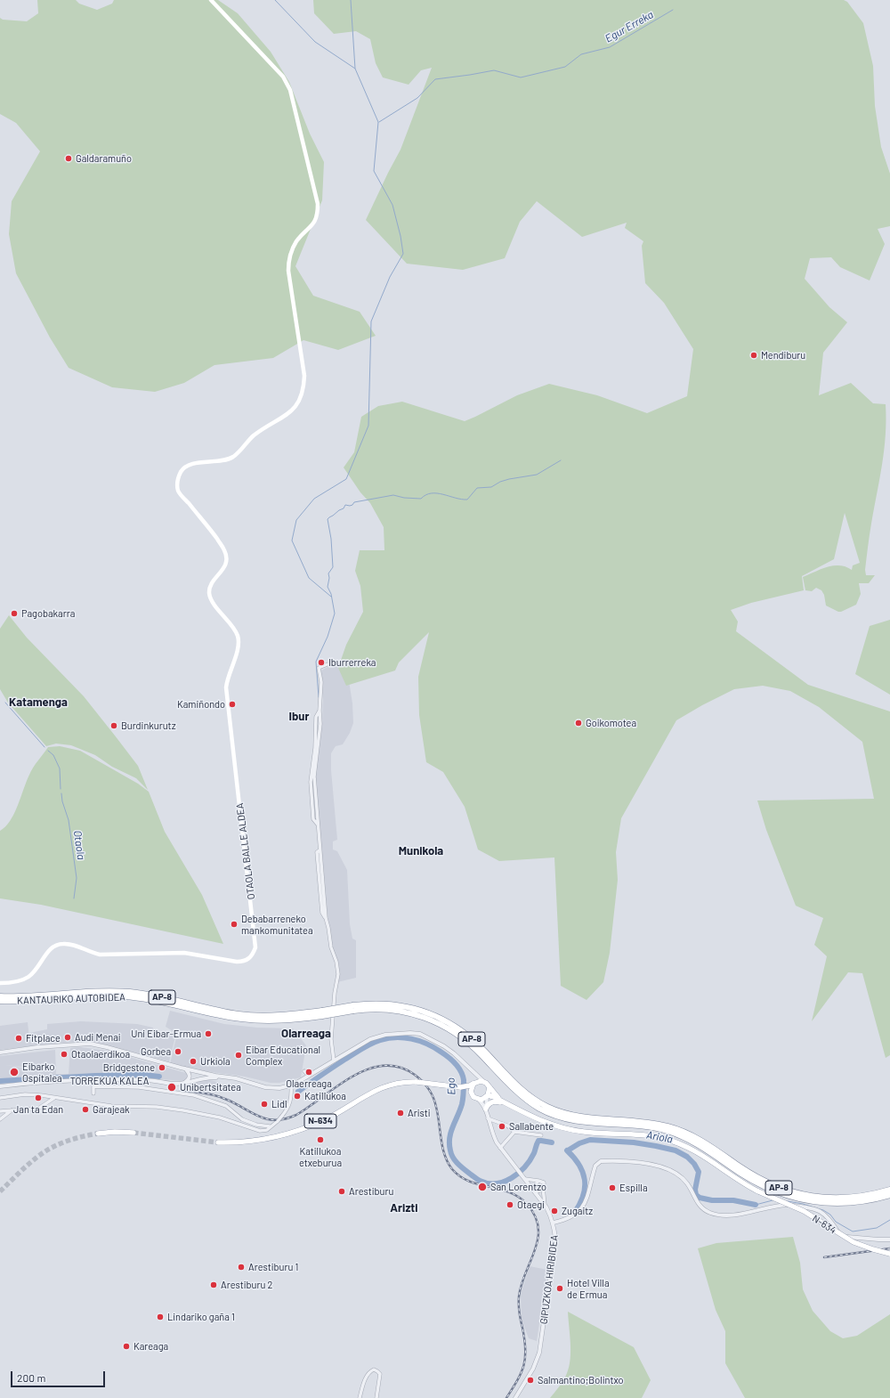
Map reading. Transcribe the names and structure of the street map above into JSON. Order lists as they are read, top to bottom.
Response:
{
  "streets": {
    "highway": ["AP-8", "KANTAURIKO AUTOBIDEA", "N-634"],
    "main road": ["OTAOLA BALLE ALDEA"],
    "street": ["TORREKUA KALEA", "GIPUZKOA HIRIBIDEA"]
  },
  "crossings": [
    ["AP-8", "KANTAURIKO AUTOBIDEA"]
  ],
  "districts": [
    "Katamenga",
    "Ibur",
    "Munikola",
    "Olarreaga",
    "Arizti"
  ],
  "water": [
    "Egur Erreka",
    "Otaola",
    "Ego",
    "Ariola"
  ],
  "places": [
    "Galdaramuño",
    "Mendiburu",
    "Pagobakarra",
    "Iburrerreka",
    "Kamiñondo",
    "Goikomotea",
    "Burdinkurutz",
    "Debabarreneko mankomunitatea",
    "Uni Eibar-Ermua",
    "Audi Menai",
    "Fitplace",
    "Gorbea",
    "Otaolaerdikoa",
    "Eibar Educational Complex",
    "Urkiola",
    "Bridgestone",
    "Eibarko Ospitalea",
    "Olaerreaga",
    "Unibertsitatea",
    "Katillukoa",
    "Jan ta Edan",
    "Lidl",
    "Garajeak",
    "Aristi",
    "Sallabente",
    "Katillukoa etxeburua",
    "San Lorentzo",
    "Espilla",
    "Arestiburu",
    "Otaegi",
    "Zugaitz",
    "Arestiburu 1",
    "Arestiburu 2",
    "Hotel Villa de Ermua",
    "Lindariko gaña 1",
    "Kareaga",
    "Salmantino;Bolintxo"
  ],
  "scale_bar": "200 m"
}
